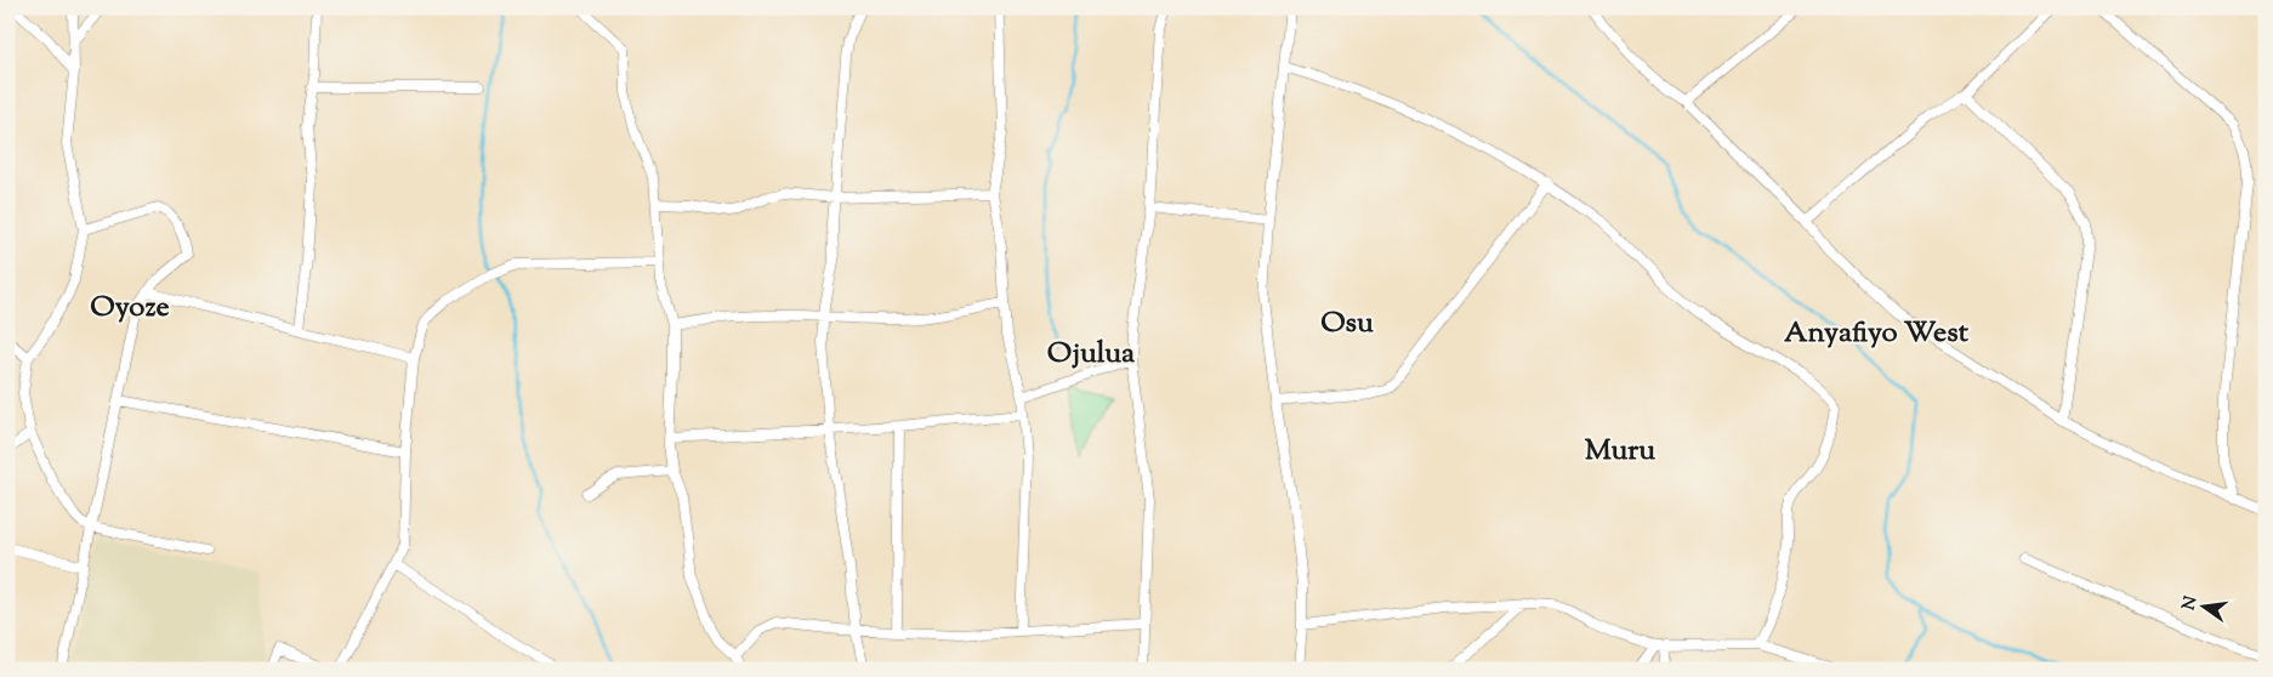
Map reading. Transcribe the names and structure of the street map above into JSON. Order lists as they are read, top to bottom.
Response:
{
  "districts": [
    "Oyoze",
    "Osu",
    "Anyafiyo West",
    "Ojulua",
    "Muru"
  ],
  "north": "left"
}
